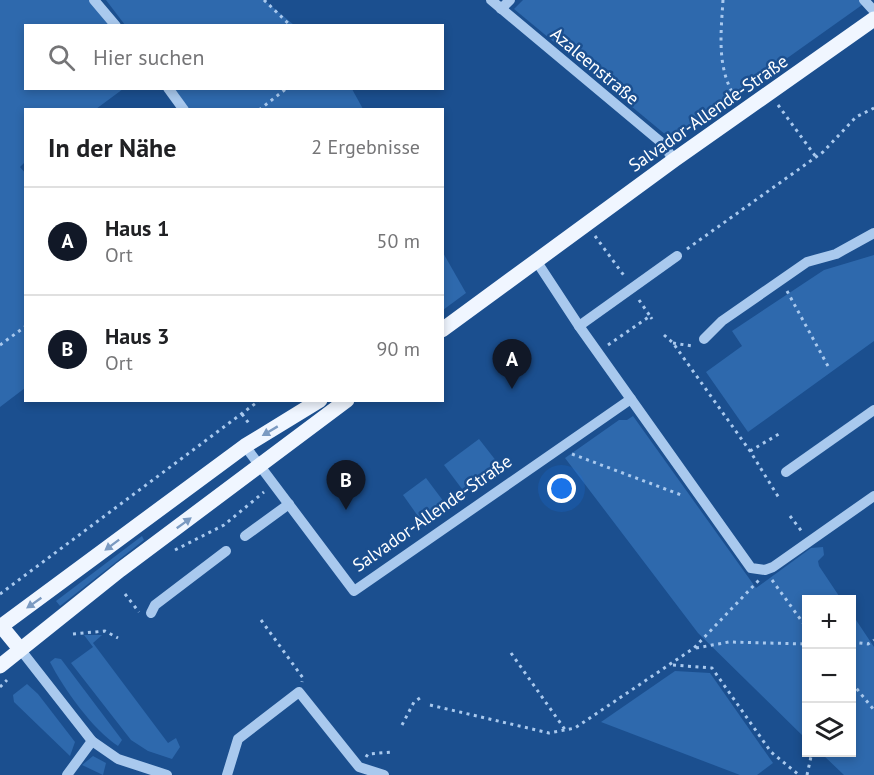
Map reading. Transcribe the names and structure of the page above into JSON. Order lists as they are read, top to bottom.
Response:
{
  "streets": {
    "main road": ["Salvador-Allende-Straße"],
    "street": ["Azaleenstraße"]
  },
  "crossings": [
    ["Azaleenstraße", "Salvador-Allende-Straße"]
  ],
  "page": {
    "search": "Hier suchen",
    "heading": ["In der Nähe", "2 Ergebnisse"],
    "list": [
      {
        "mark": "A",
        "name": "Haus 1",
        "note": "Ort",
        "value": "50 m"
      },
      {
        "mark": "B",
        "name": "Haus 3",
        "note": "Ort",
        "value": "90 m"
      }
    ],
    "pins": ["A", "B"],
    "map_buttons": ["+", "−"]
  }
}
